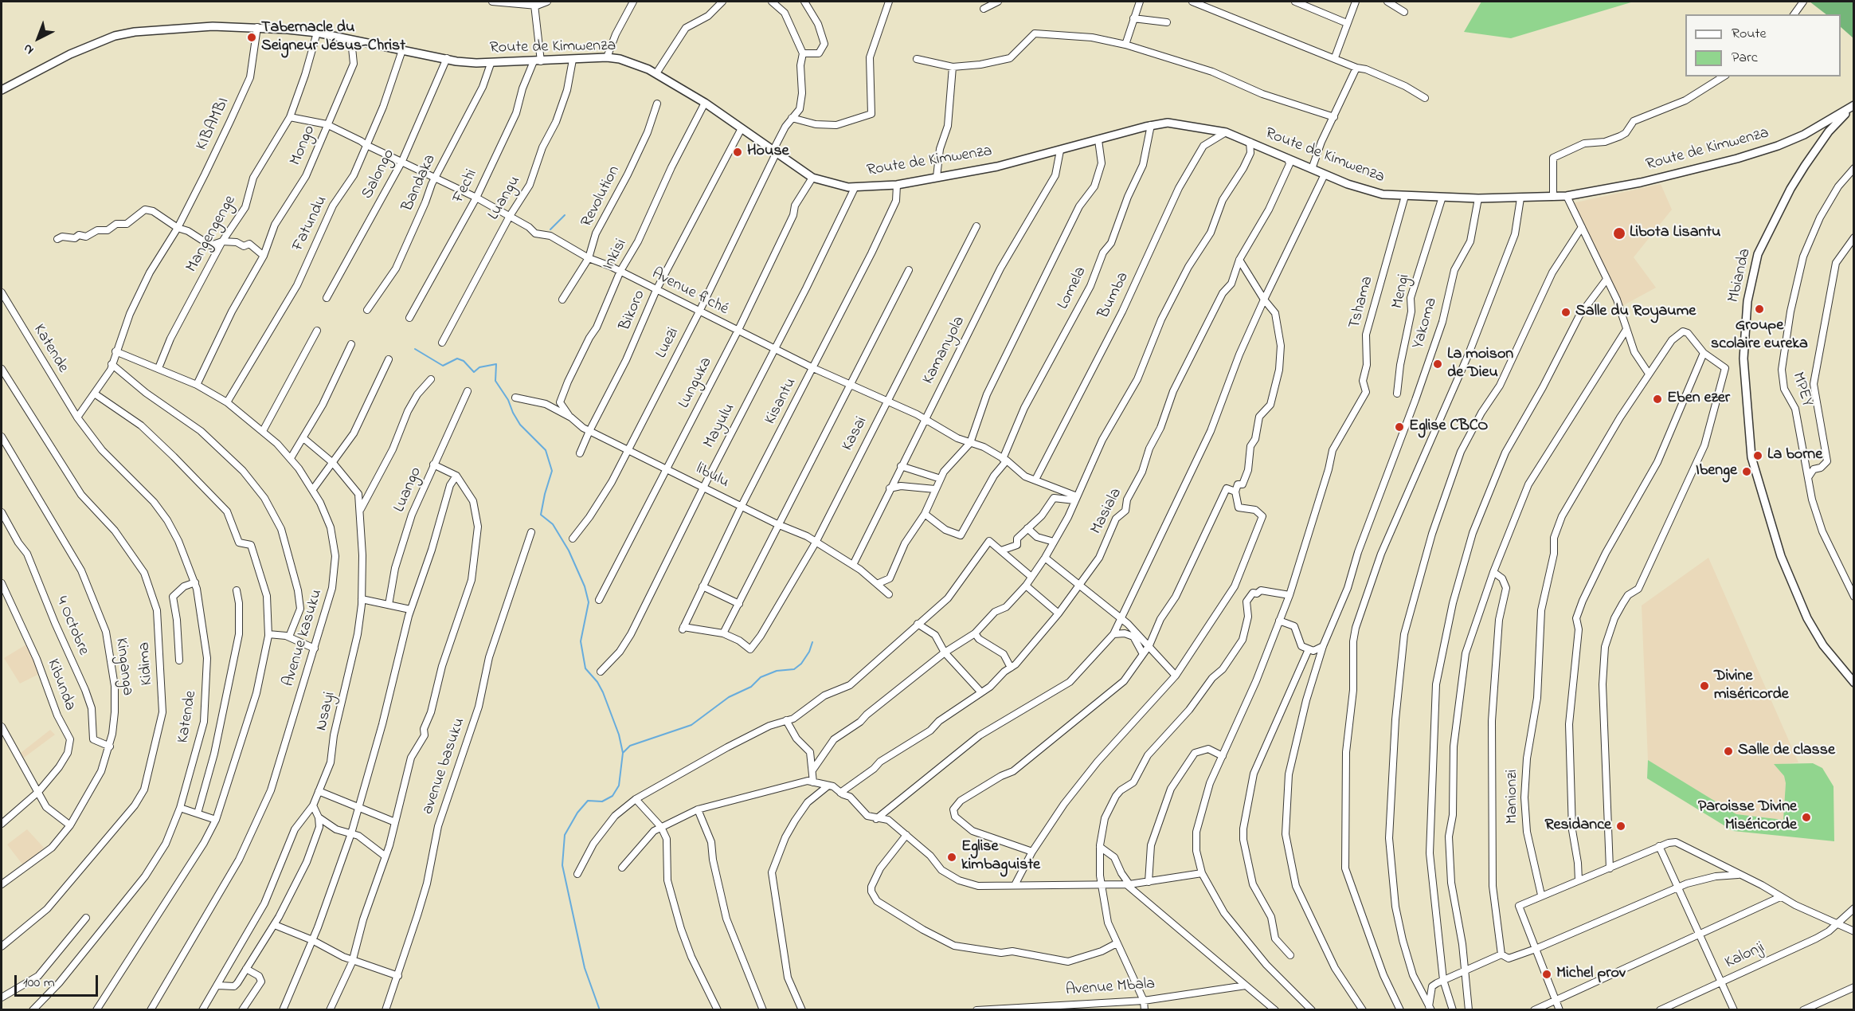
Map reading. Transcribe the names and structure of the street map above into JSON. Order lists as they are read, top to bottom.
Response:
{
  "streets": {
    "street": [
      "Route de Kimwenza",
      "KIBAMBI",
      "Mongo",
      "Salongo",
      "Bandaka",
      "Fechi",
      "Revolution",
      "Luangu",
      "Fatundu",
      "Mangengenge",
      "Inkisi",
      "Mbianda",
      "Lomela",
      "Mengi",
      "Avenue fiché",
      "Bumba",
      "Tshama",
      "Bikoro",
      "Yakoma",
      "Luezi",
      "Katende",
      "Kamanyola",
      "Lunguka",
      "MPEY",
      "Kisantu",
      "Mayulu",
      "Kasai",
      "libulu",
      "Luango",
      "Masiala",
      "4 Octobre",
      "Avenue kasuku",
      "Kidima",
      "Kinganga",
      "Kibunda",
      "Nsayi",
      "avenue basuku",
      "Manionzi",
      "Kalonji",
      "Avenue Mbala"
    ]
  },
  "crossings": [
    ["Route de Kimwenza", "KIBAMBI"],
    ["Route de Kimwenza", "Mongo"],
    ["Route de Kimwenza", "Salongo"],
    ["Route de Kimwenza", "Bandaka"],
    ["Route de Kimwenza", "Fechi"],
    ["Route de Kimwenza", "Luangu"],
    ["Route de Kimwenza", "Fatundu"],
    ["Route de Kimwenza", "Mangengenge"],
    ["Route de Kimwenza", "Inkisi"],
    ["Route de Kimwenza", "Mbianda"],
    ["Route de Kimwenza", "Lomela"],
    ["Route de Kimwenza", "Mengi"],
    ["Route de Kimwenza", "Bumba"],
    ["Route de Kimwenza", "Tshama"],
    ["Route de Kimwenza", "Bikoro"],
    ["Route de Kimwenza", "Yakoma"],
    ["Route de Kimwenza", "Luezi"],
    ["Route de Kimwenza", "Kamanyola"],
    ["Route de Kimwenza", "Lunguka"],
    ["Route de Kimwenza", "Kisantu"],
    ["Route de Kimwenza", "Mayulu"],
    ["Route de Kimwenza", "Masiala"],
    ["Mongo", "Avenue fiché"],
    ["Mongo", "Avenue kasuku"],
    ["Salongo", "Avenue fiché"],
    ["Bandaka", "Avenue fiché"],
    ["Fechi", "Avenue fiché"],
    ["Revolution", "Avenue fiché"],
    ["Luangu", "Avenue fiché"],
    ["Fatundu", "Avenue fiché"],
    ["Fatundu", "Avenue kasuku"],
    ["Mangengenge", "Avenue fiché"],
    ["Mangengenge", "Avenue kasuku"],
    ["Inkisi", "Avenue fiché"],
    ["Inkisi", "libulu"],
    ["Lomela", "Avenue fiché"],
    ["Avenue fiché", "Bumba"],
    ["Avenue fiché", "Bikoro"],
    ["Avenue fiché", "Luezi"],
    ["Avenue fiché", "Kamanyola"],
    ["Avenue fiché", "Lunguka"],
    ["Avenue fiché", "Kisantu"],
    ["Avenue fiché", "Mayulu"],
    ["Avenue fiché", "Kasai"],
    ["Bikoro", "libulu"],
    ["Luezi", "libulu"],
    ["Kamanyola", "libulu"],
    ["Lunguka", "libulu"],
    ["Kisantu", "Kasai"],
    ["Kisantu", "libulu"],
    ["Mayulu", "libulu"],
    ["Kasai", "libulu"],
    ["Luango", "Nsayi"],
    ["4 Octobre", "Kinganga"]
  ],
  "places": [
    "Tabernacle du Seigneur Jésus-Christ",
    "House",
    "Libota Lisantu",
    "Groupe scolaire eureka",
    "Salle du Royaume",
    "La moison de Dieu",
    "Eben ezer",
    "Eglise CBCO",
    "La borne",
    "Ibenge",
    "Divine miséricorde",
    "Salle de classe",
    "Paroisse Divine Miséricorde",
    "Residance",
    "Eglise kimbaguiste",
    "Michel prov"
  ],
  "legend": ["Route", "Parc"],
  "scale_bar": "100 m",
  "north": "bottom left"
}
